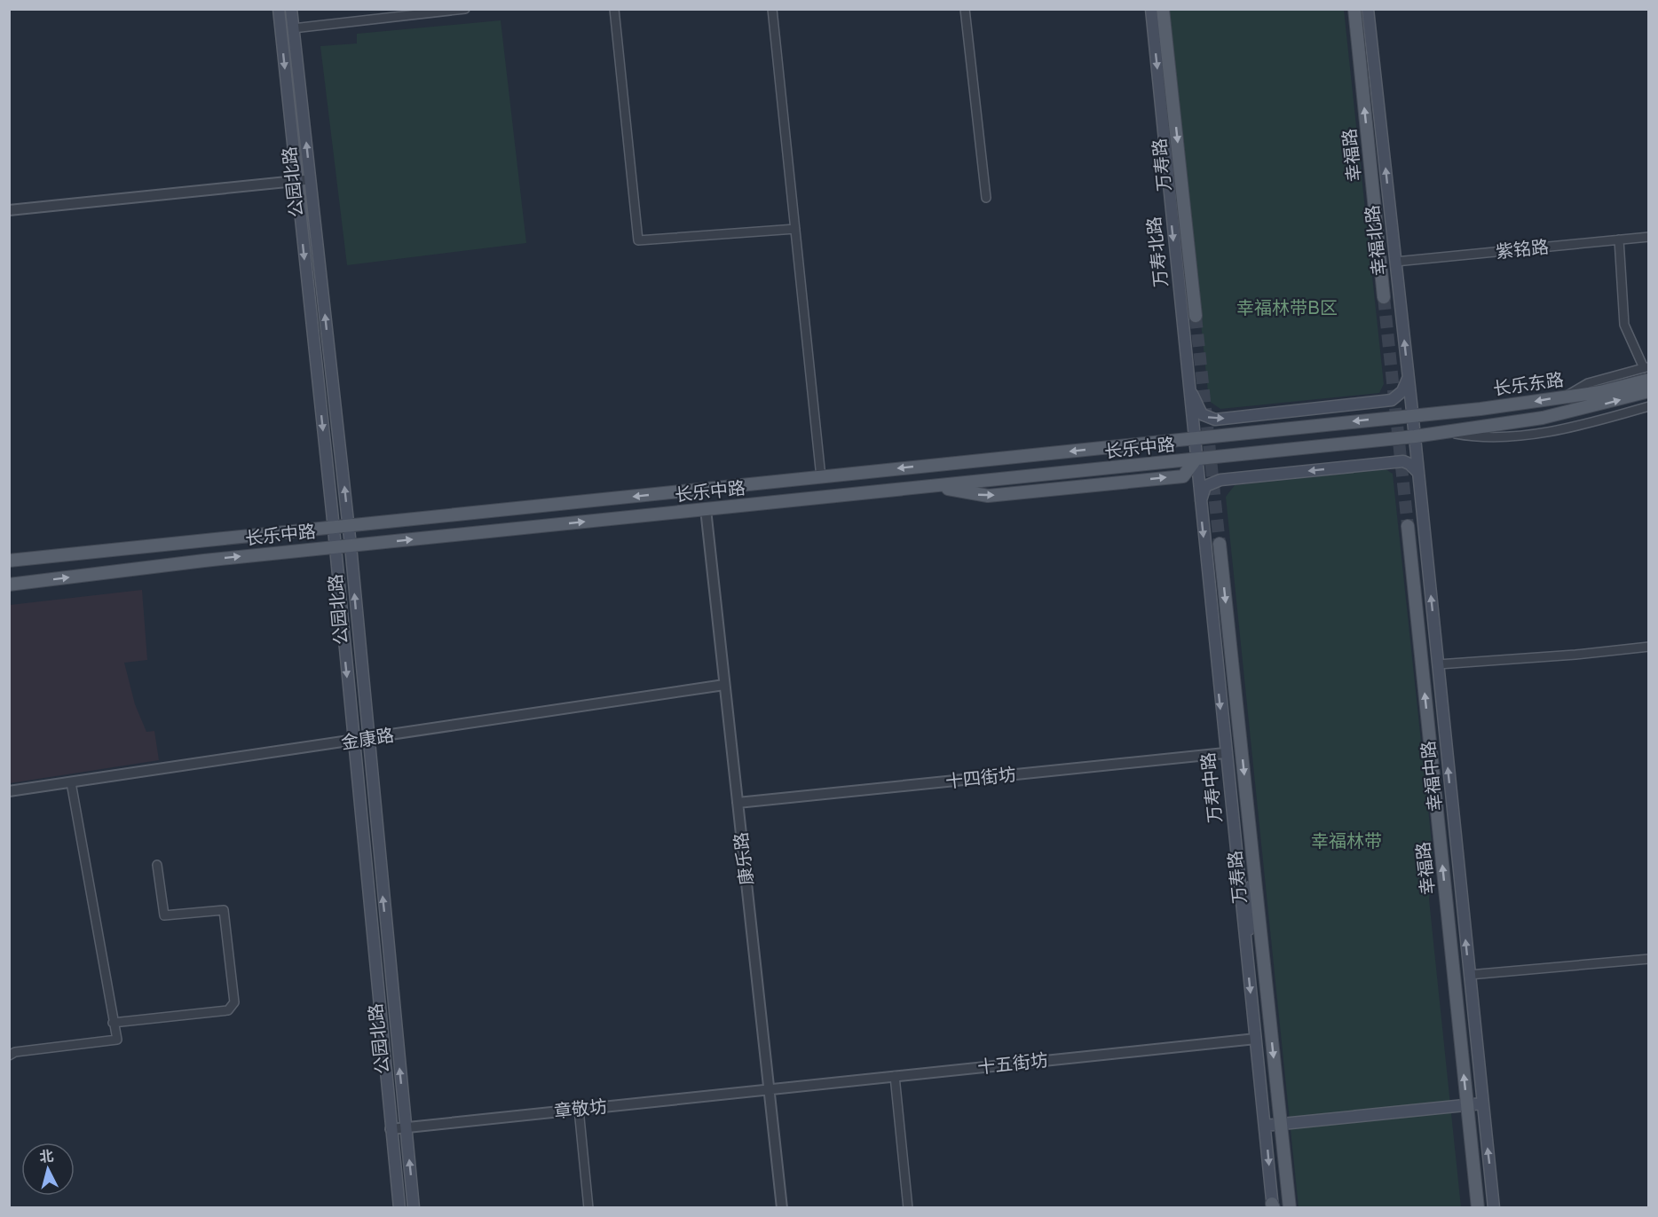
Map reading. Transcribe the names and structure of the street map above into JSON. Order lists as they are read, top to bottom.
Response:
{
  "streets": {
    "main road": [
      "幸福路",
      "万寿路",
      "公园北路",
      "幸福北路",
      "万寿北路",
      "长乐东路",
      "长乐中路",
      "幸福中路",
      "万寿中路"
    ],
    "street": [
      "紫铭路",
      "金康路",
      "十四街坊",
      "康乐路",
      "十五街坊",
      "章敬坊"
    ]
  },
  "crossings": [
    ["公园北路", "长乐中路"],
    ["公园北路", "金康路"],
    ["公园北路", "章敬坊"],
    ["幸福北路", "紫铭路"],
    ["幸福北路", "长乐东路"],
    ["幸福北路", "长乐中路"],
    ["幸福北路", "幸福中路"],
    ["万寿北路", "长乐中路"],
    ["万寿北路", "万寿中路"],
    ["长乐东路", "长乐中路"],
    ["长乐东路", "幸福中路"],
    ["长乐中路", "幸福中路"],
    ["长乐中路", "万寿中路"],
    ["长乐中路", "康乐路"],
    ["金康路", "康乐路"],
    ["十四街坊", "万寿中路"],
    ["十四街坊", "康乐路"],
    ["万寿中路", "十五街坊"],
    ["康乐路", "十五街坊"],
    ["康乐路", "章敬坊"],
    ["十五街坊", "章敬坊"]
  ],
  "one_way": [
    "幸福路",
    "万寿路",
    "幸福北路",
    "万寿北路",
    "幸福中路",
    "万寿中路"
  ],
  "parks": ["幸福林带B区", "幸福林带"],
  "north": "top"
}
